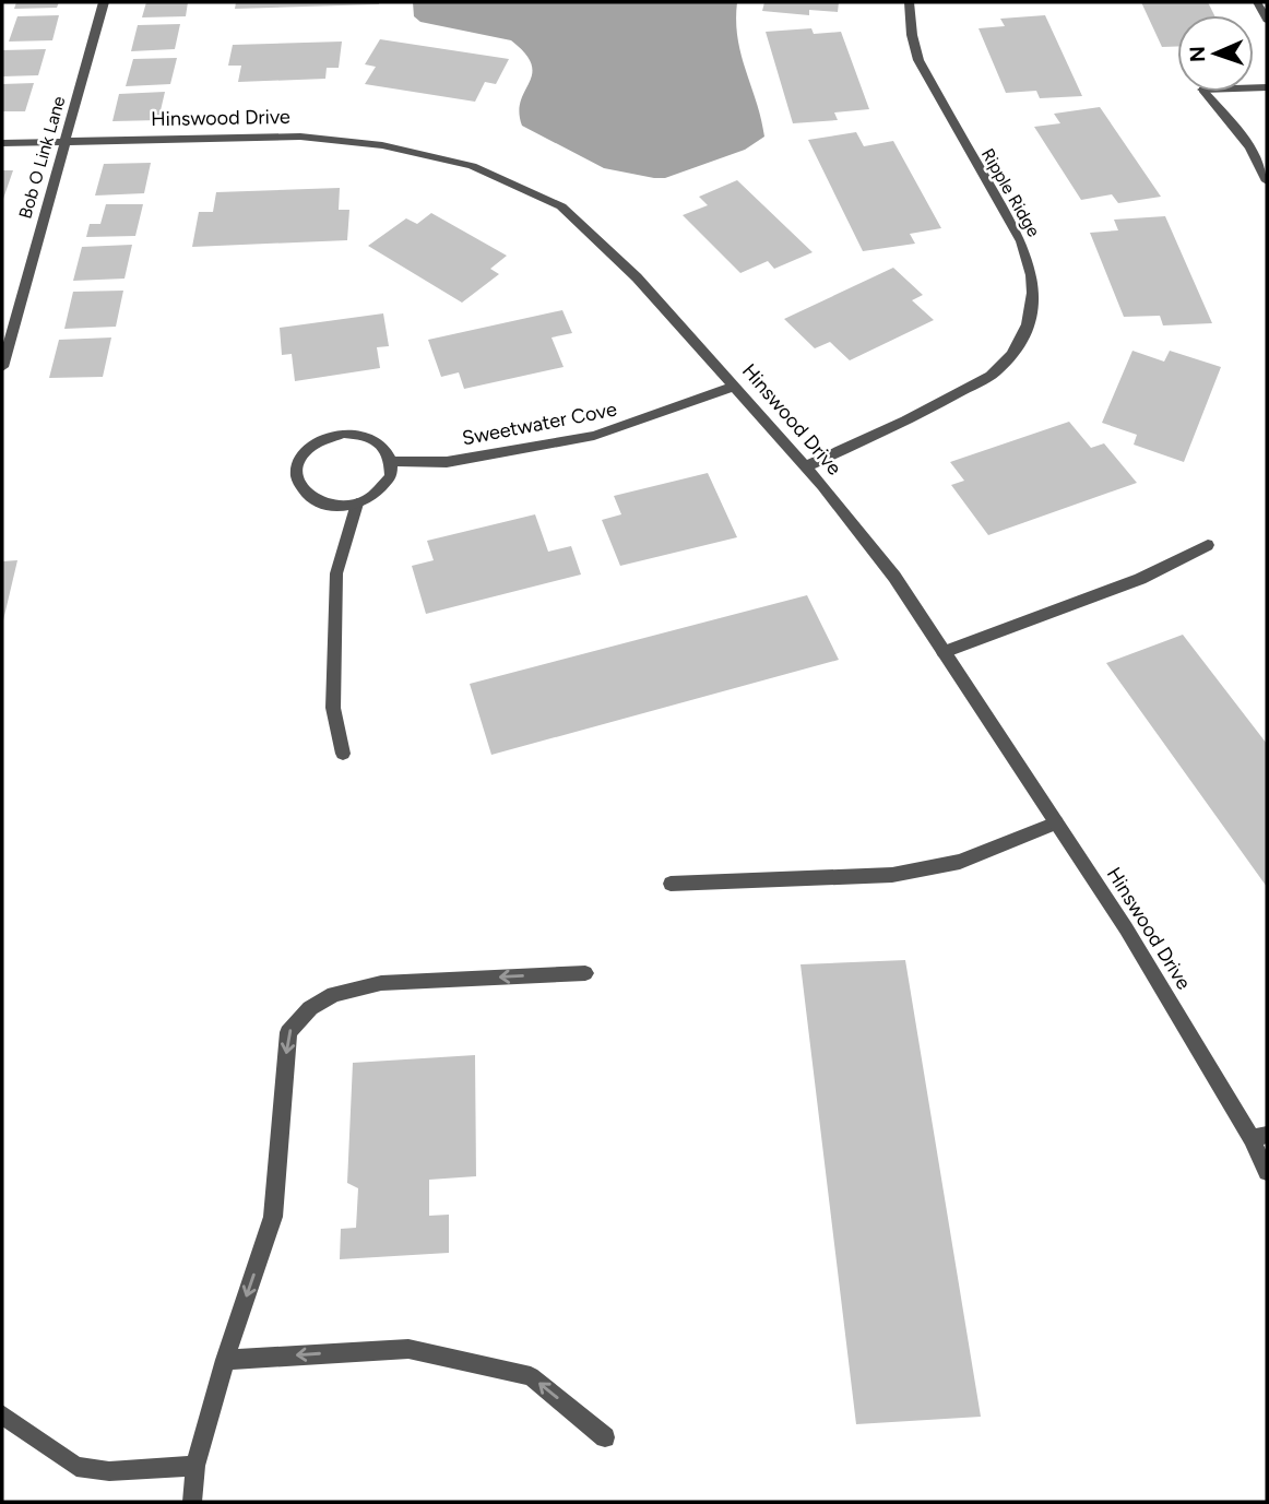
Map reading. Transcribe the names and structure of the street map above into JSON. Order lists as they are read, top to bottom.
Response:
{
  "streets": {
    "street": [
      "Hinswood Drive",
      "Bob O Link Lane",
      "Ripple Ridge",
      "Sweetwater Cove"
    ]
  },
  "crossings": [
    ["Hinswood Drive", "Bob O Link Lane"],
    ["Hinswood Drive", "Ripple Ridge"],
    ["Hinswood Drive", "Sweetwater Cove"]
  ],
  "north": "left"
}
